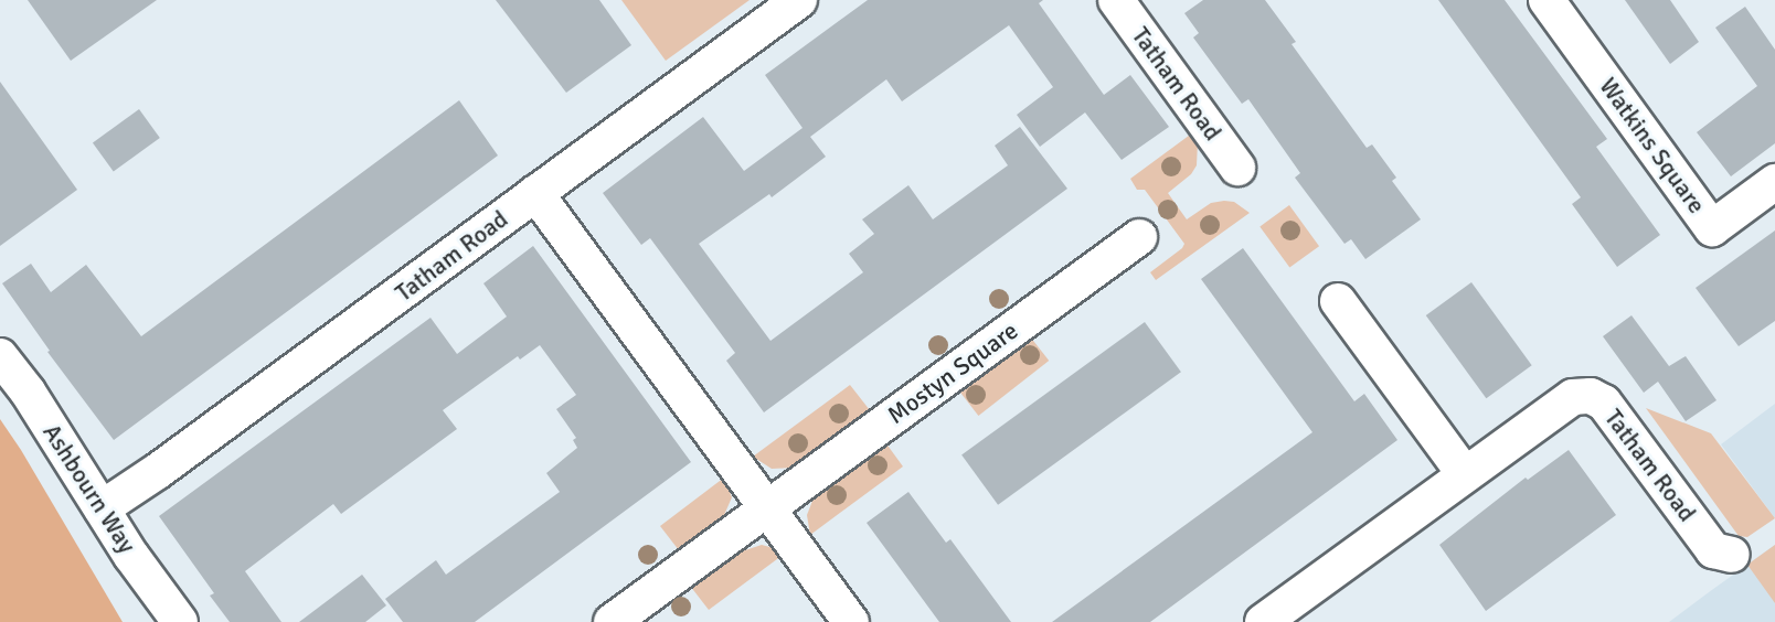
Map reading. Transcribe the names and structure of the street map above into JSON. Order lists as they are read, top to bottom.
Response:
{
  "streets": {
    "street": [
      "Tatham Road",
      "Watkins Square",
      "Mostyn Square",
      "Ashbourn Way"
    ]
  },
  "crossings": [
    ["Tatham Road", "Ashbourn Way"]
  ]
}
